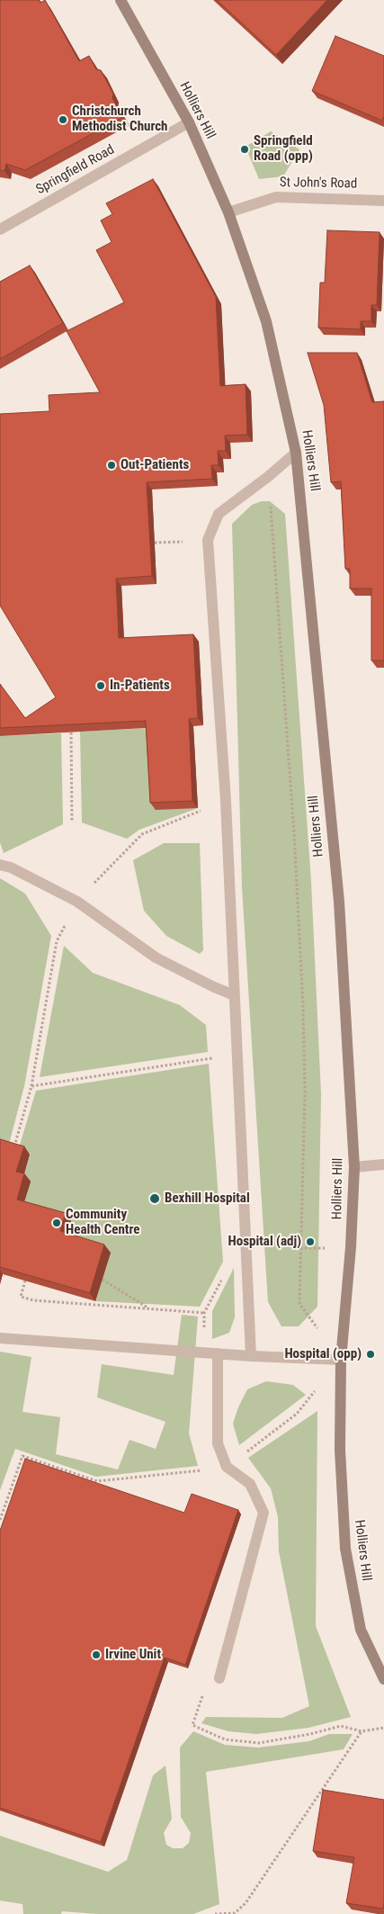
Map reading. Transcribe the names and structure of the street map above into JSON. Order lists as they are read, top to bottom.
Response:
{
  "streets": {
    "main road": ["Holliers Hill"],
    "street": ["Springfield Road", "St John's Road"]
  },
  "crossings": [
    ["Holliers Hill", "Springfield Road"],
    ["Holliers Hill", "St John's Road"]
  ],
  "places": [
    "Christchurch Methodist Church",
    "Springfield Road (opp)",
    "Out-Patients",
    "In-Patients",
    "Bexhill Hospital",
    "Community Health Centre",
    "Hospital (adj)",
    "Hospital (opp)",
    "Irvine Unit"
  ]
}
